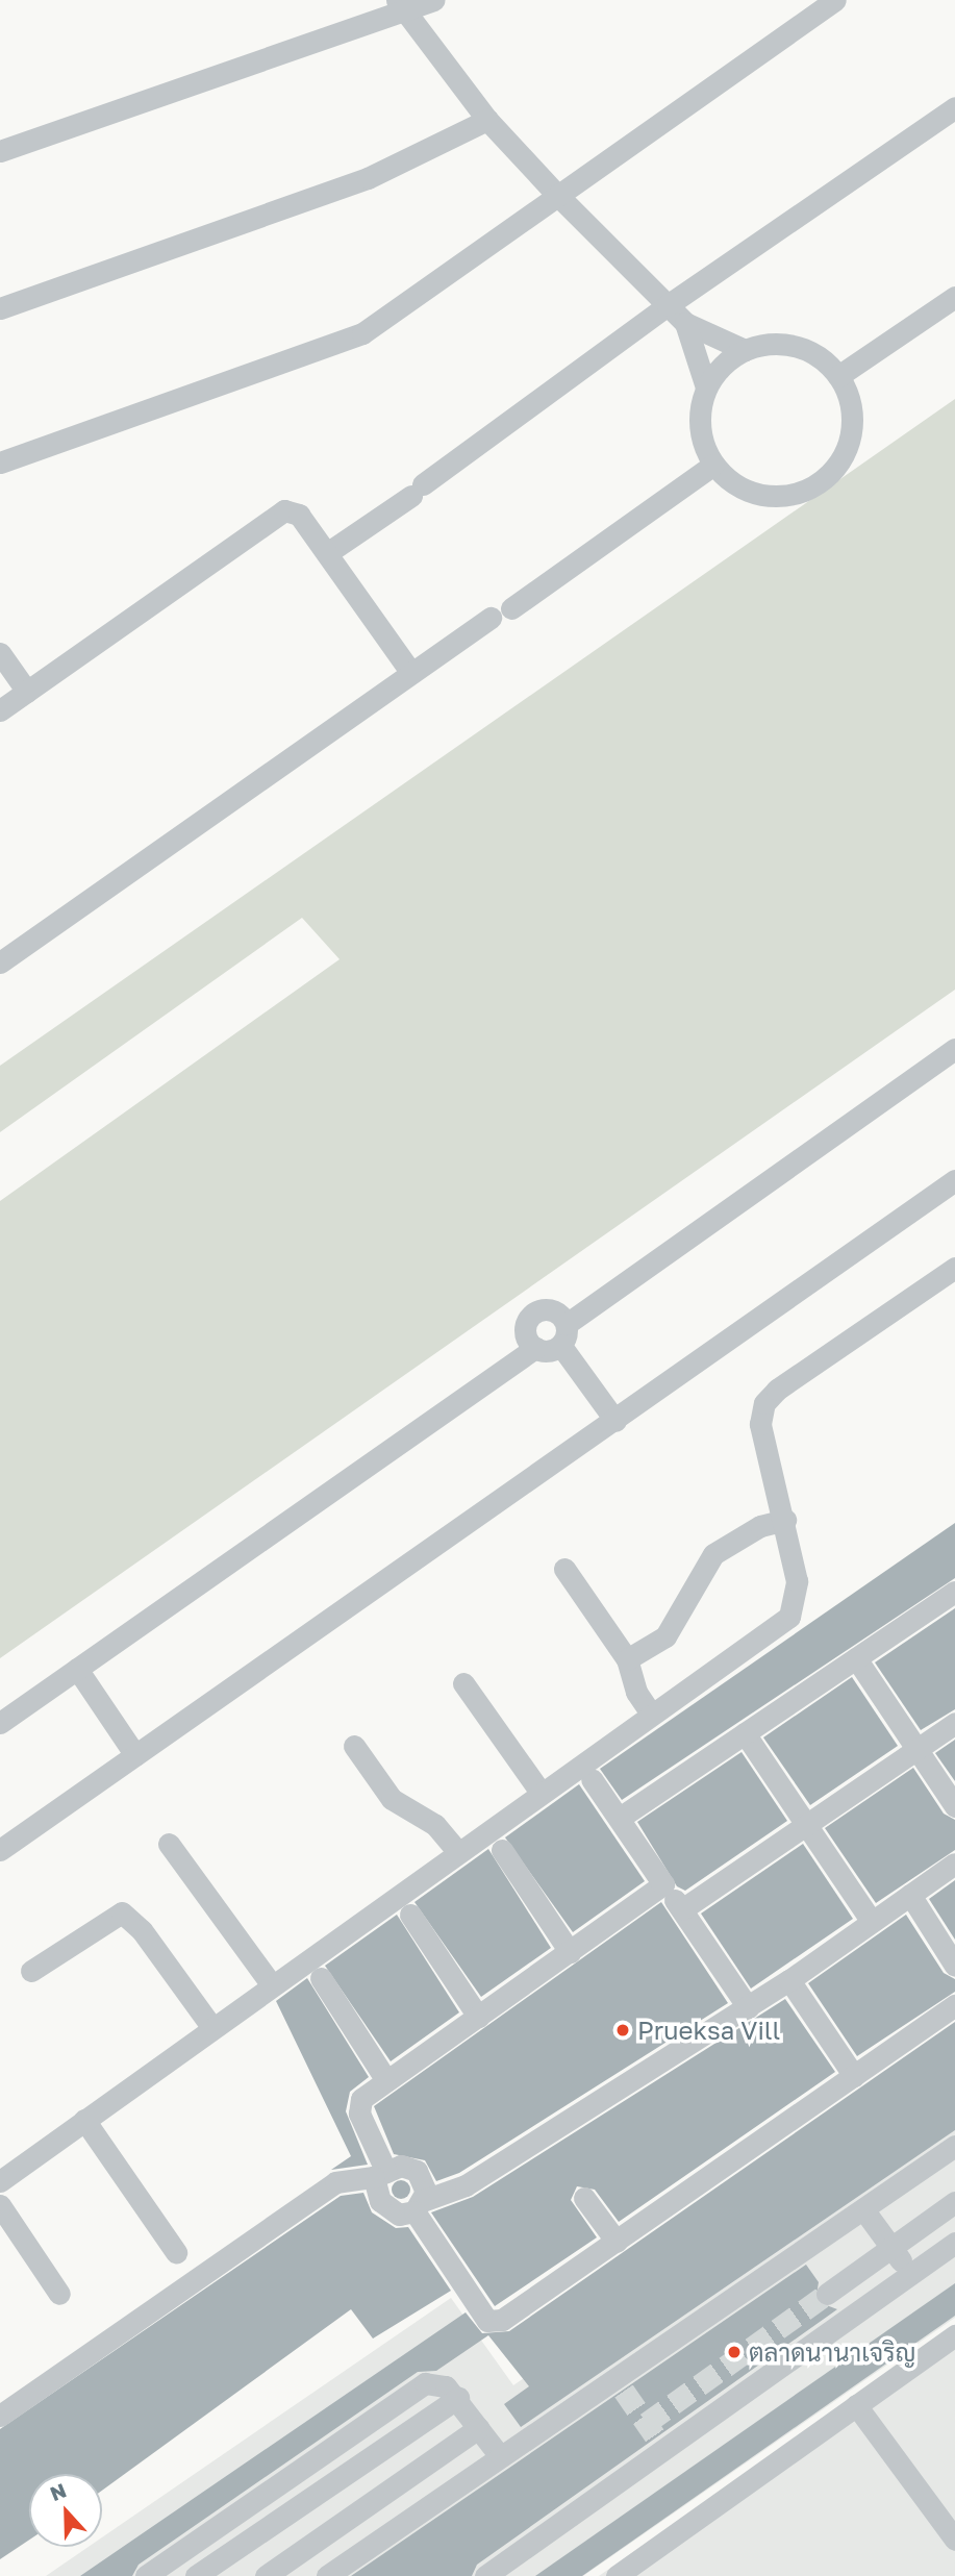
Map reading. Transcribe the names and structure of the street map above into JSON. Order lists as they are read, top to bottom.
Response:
{
  "places": ["Prueksa Vill", "ตลาดนานาเจริญ"],
  "north": "top"
}
